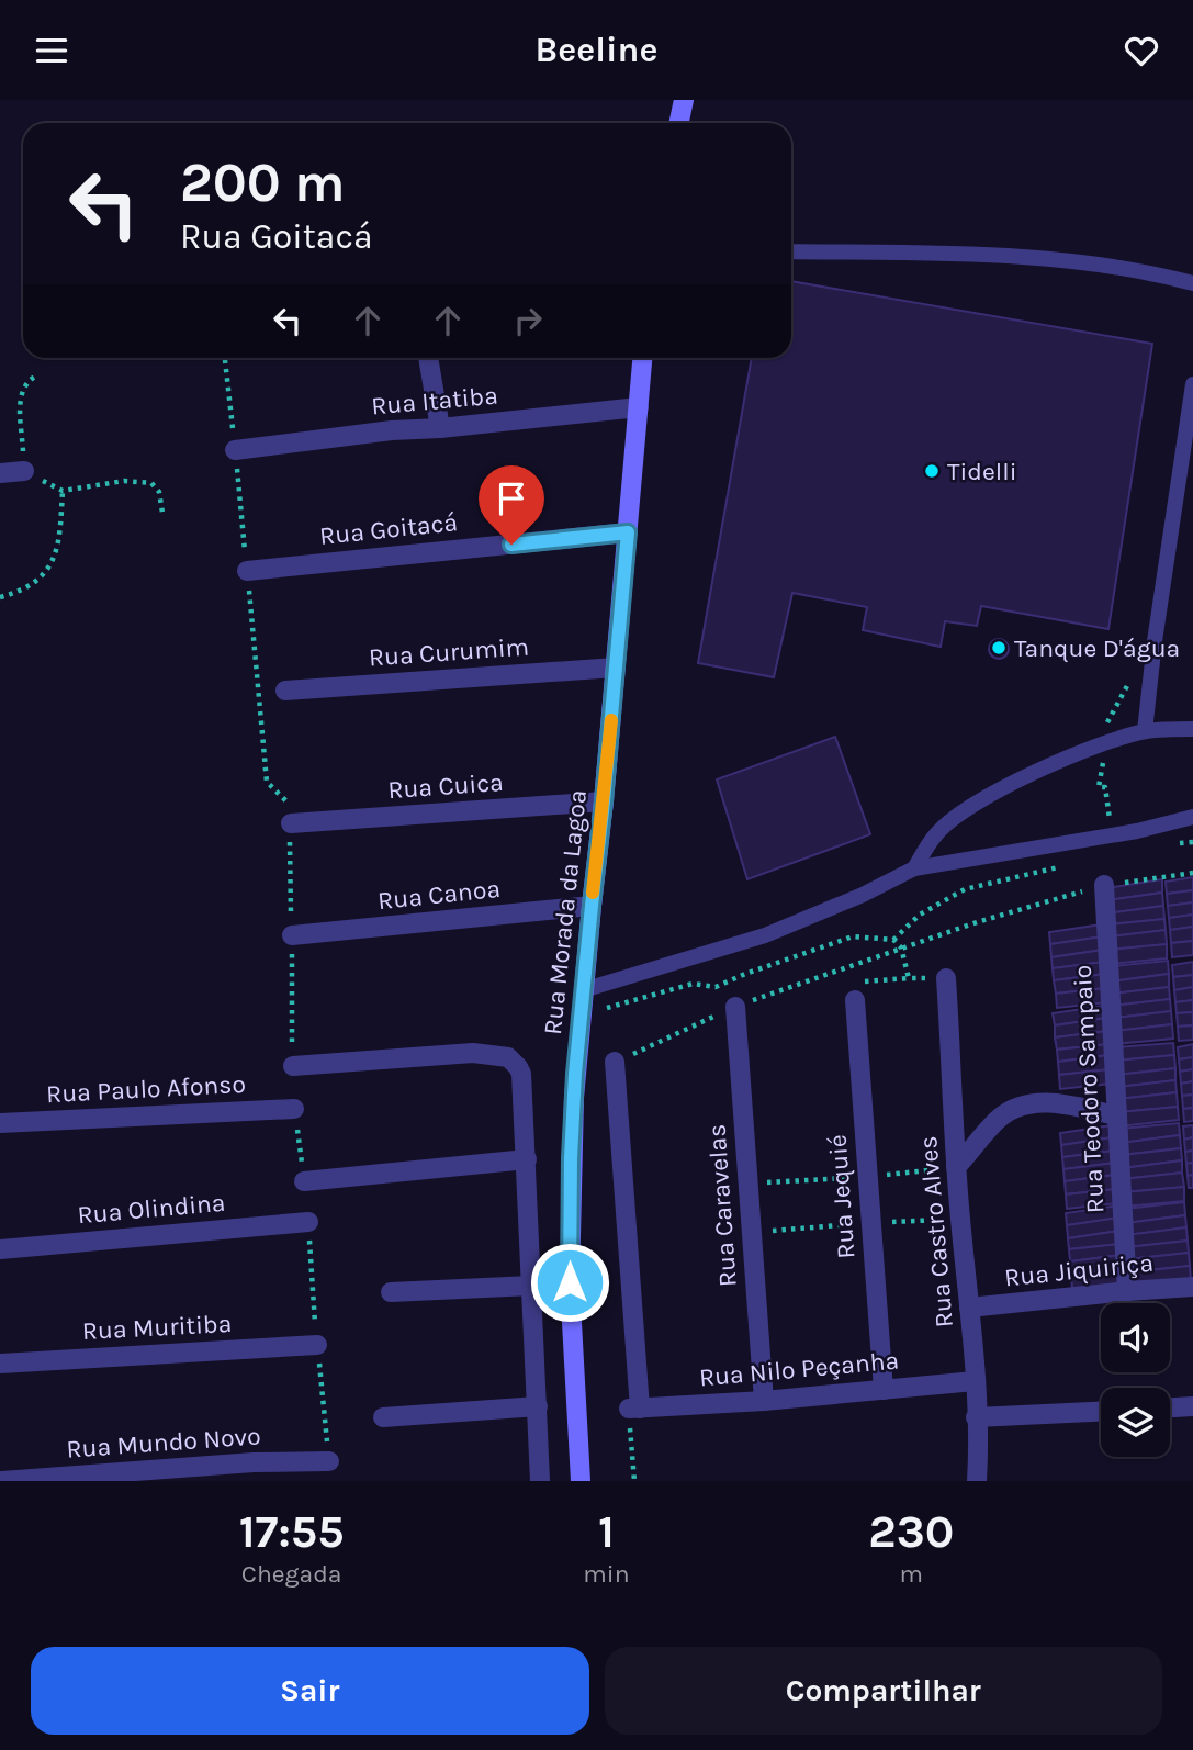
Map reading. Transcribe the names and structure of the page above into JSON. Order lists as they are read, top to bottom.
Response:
{
  "streets": {
    "street": [
      "Rua Itatiba",
      "Rua Goitacá",
      "Rua Curumim",
      "Rua Cuica",
      "Rua Canoa",
      "Rua Morada da Lagoa",
      "Rua Paulo Afonso",
      "Rua Teodoro Sampaio",
      "Rua Jequié",
      "Rua Caravelas",
      "Rua Olindina",
      "Rua Castro Alves",
      "Rua Jiquiriça",
      "Rua Muritiba",
      "Rua Nilo Peçanha",
      "Rua Mundo Novo"
    ]
  },
  "crossings": [
    ["Rua Itatiba", "Rua Morada da Lagoa"],
    ["Rua Goitacá", "Rua Morada da Lagoa"],
    ["Rua Curumim", "Rua Morada da Lagoa"],
    ["Rua Cuica", "Rua Morada da Lagoa"],
    ["Rua Canoa", "Rua Morada da Lagoa"],
    ["Rua Teodoro Sampaio", "Rua Jiquiriça"],
    ["Rua Jequié", "Rua Nilo Peçanha"],
    ["Rua Caravelas", "Rua Nilo Peçanha"],
    ["Rua Castro Alves", "Rua Jiquiriça"],
    ["Rua Castro Alves", "Rua Nilo Peçanha"]
  ],
  "places": ["Tidelli", "Tanque D'água"],
  "page": {
    "header": "Beeline",
    "turn": ["200 m", "Rua Goitacá"],
    "eta": [
      "17:55",
      "Chegada",
      "1",
      "min",
      "230",
      "m"
    ],
    "buttons": ["Sair", "Compartilhar"]
  }
}
